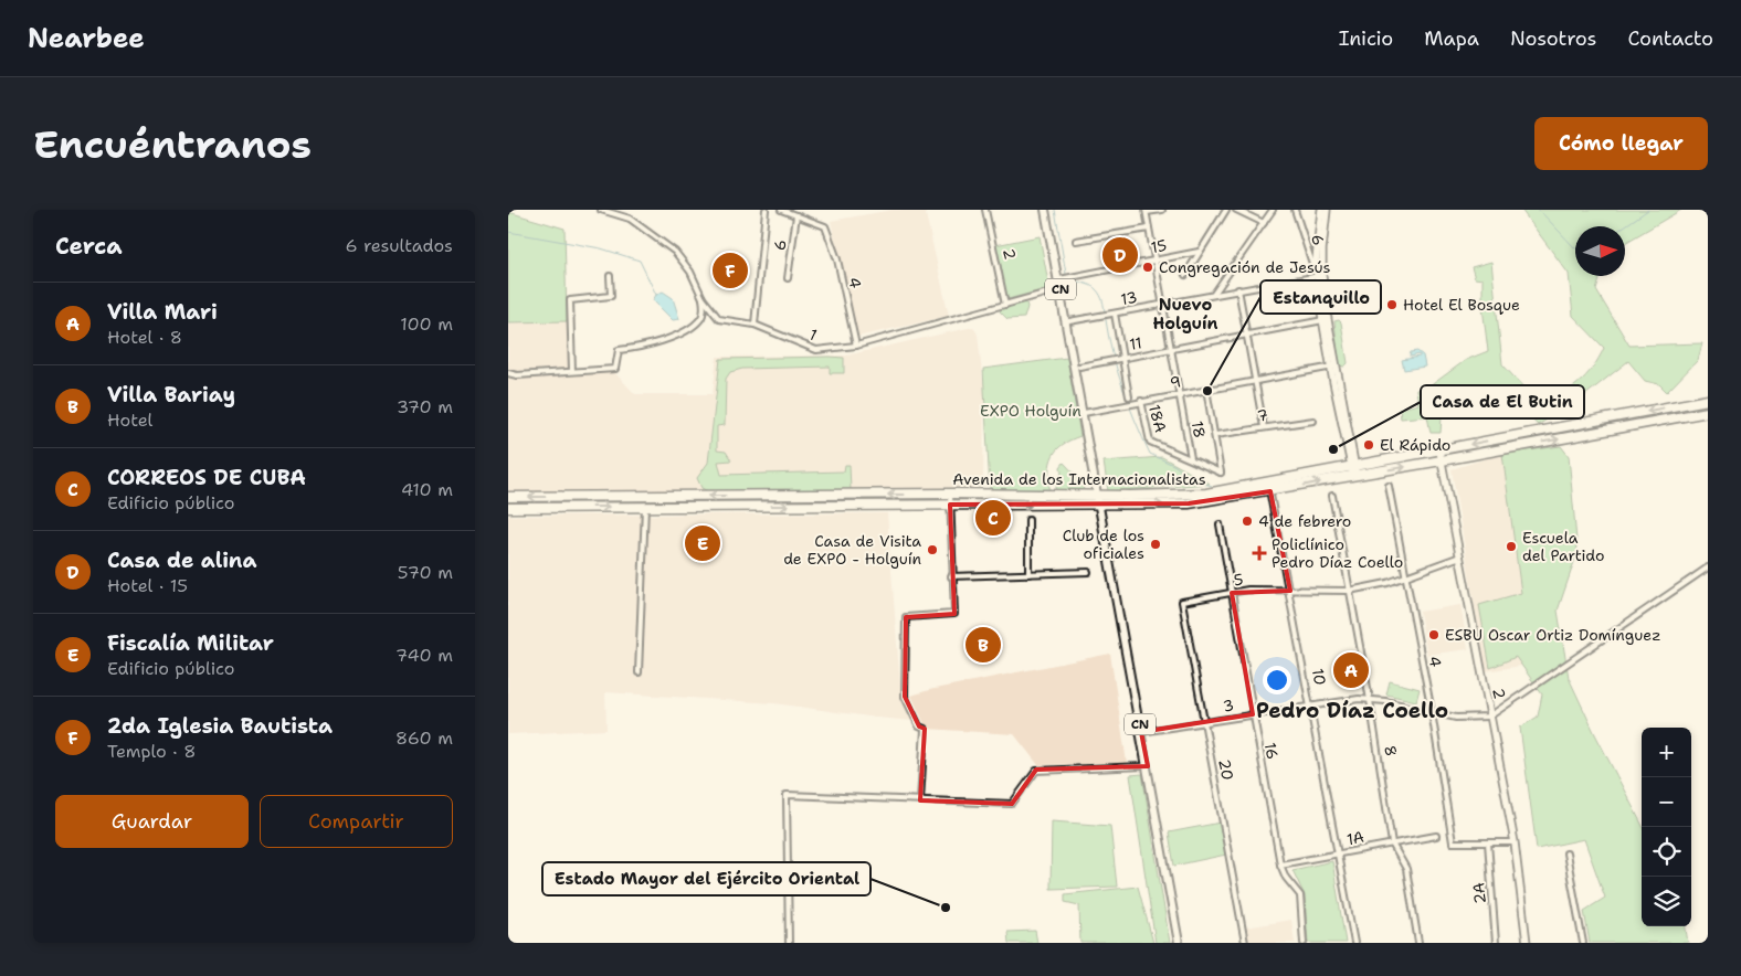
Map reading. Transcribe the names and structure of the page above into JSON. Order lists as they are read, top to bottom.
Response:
{
  "streets": {
    "highway": ["Avenida de los Internacionalistas"],
    "main road": ["CN"],
    "street": [
      "6",
      "15",
      "2",
      "4",
      "13",
      "1",
      "11",
      "9",
      "7",
      "18A",
      "18",
      "5",
      "10",
      "3",
      "16",
      "8",
      "20",
      "1A",
      "2A"
    ]
  },
  "crossings": [
    ["6", "4"],
    ["6", "13"],
    ["15", "CN"],
    ["15", "18"],
    ["2", "1"],
    ["2", "Avenida de los Internacionalistas"],
    ["2", "5"],
    ["2", "3"],
    ["4", "1"],
    ["4", "5"],
    ["4", "3"],
    ["4", "2A"],
    ["CN", "1"],
    ["CN", "9"],
    ["CN", "Avenida de los Internacionalistas"],
    ["CN", "3"],
    ["13", "18A"],
    ["13", "18"],
    ["11", "18A"],
    ["11", "18"],
    ["9", "18A"],
    ["9", "18"],
    ["18A", "18"],
    ["Avenida de los Internacionalistas", "10"],
    ["5", "10"],
    ["5", "16"],
    ["5", "8"],
    ["5", "20"],
    ["10", "3"],
    ["10", "1A"],
    ["3", "16"],
    ["3", "8"],
    ["3", "20"],
    ["16", "1A"],
    ["8", "1A"]
  ],
  "districts": ["Nuevo Holguín", "Pedro Díaz Coello"],
  "parks": ["EXPO Holguín"],
  "places": {
    "other": [
      "Congregación de Jesús",
      "Hotel El Bosque",
      "Estanquillo",
      "El Rápido",
      "Casa de El Butin",
      "4 de febrero",
      "Club de los oficiales",
      "Escuela del Partido",
      "Casa de Visita de EXPO - Holguín",
      "ESBU Oscar Ortiz Domínguez",
      "Estado Mayor del Ejército Oriental"
    ],
    "health": ["Policlínico Pedro Díaz Coello"]
  },
  "north": "right",
  "page": {
    "header": "Nearbee",
    "nav": [
      "Inicio",
      "Mapa",
      "Nosotros",
      "Contacto"
    ],
    "buttons": [
      "Cómo llegar",
      ["Guardar", "Compartir"]
    ],
    "title": "Encuéntranos",
    "heading": ["Cerca", "6 resultados"],
    "pins": [
      "D",
      "F",
      "C",
      "E",
      "B",
      "A"
    ],
    "list": [
      {
        "mark": "A",
        "name": "Villa Mari",
        "note": "Hotel · 8",
        "value": "100 m"
      },
      {
        "mark": "B",
        "name": "Villa Bariay",
        "note": "Hotel",
        "value": "370 m"
      },
      {
        "mark": "C",
        "name": "CORREOS DE CUBA",
        "note": "Edificio público",
        "value": "410 m"
      },
      {
        "mark": "D",
        "name": "Casa de alina",
        "note": "Hotel · 15",
        "value": "570 m"
      },
      {
        "mark": "E",
        "name": "Fiscalía Militar",
        "note": "Edificio público",
        "value": "740 m"
      },
      {
        "mark": "F",
        "name": "2da Iglesia Bautista",
        "note": "Templo · 8",
        "value": "860 m"
      }
    ],
    "map_buttons": ["+", "−"]
  }
}
